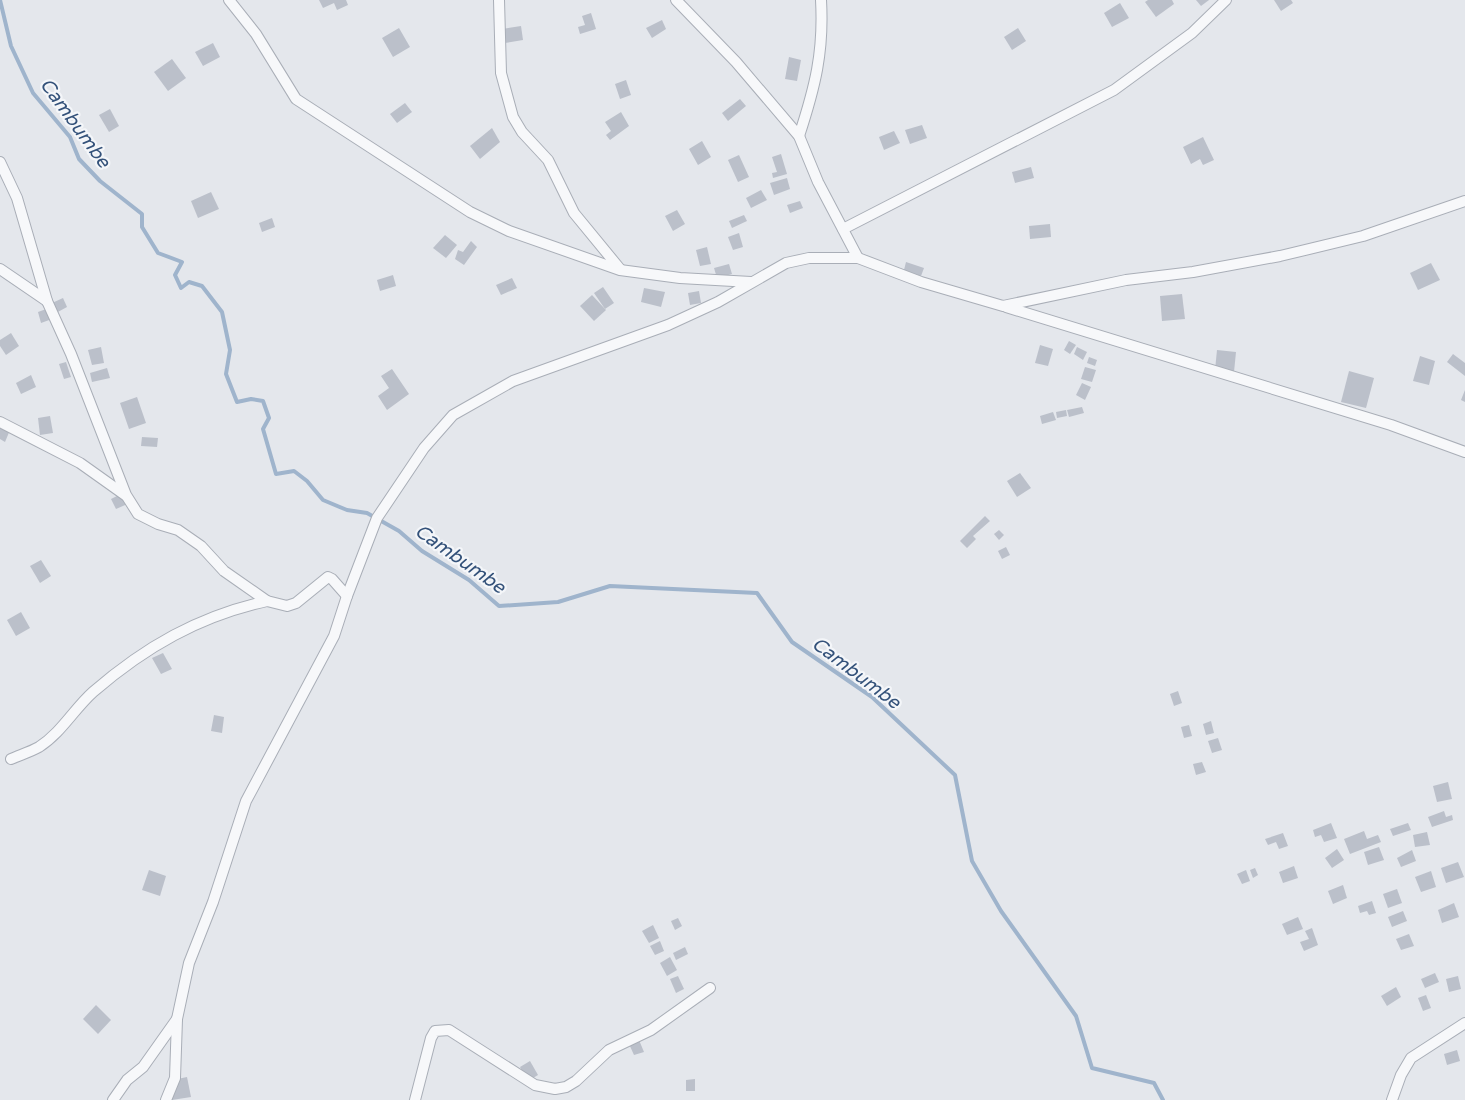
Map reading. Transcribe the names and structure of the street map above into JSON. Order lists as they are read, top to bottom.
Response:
{
  "water": ["Cambumbe"]
}
